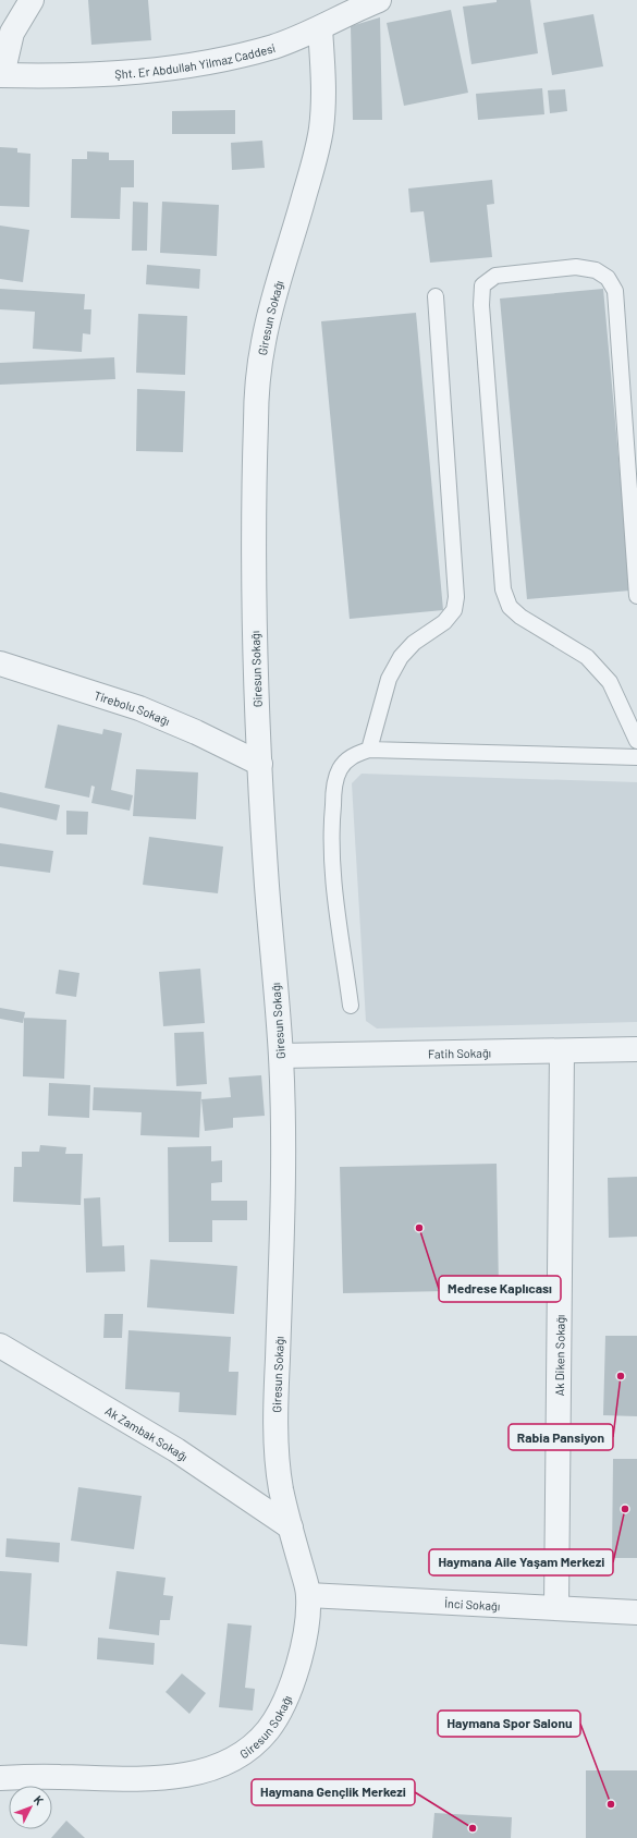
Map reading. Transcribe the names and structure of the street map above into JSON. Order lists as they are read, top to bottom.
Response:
{
  "streets": {
    "street": [
      "Şht. Er Abdullah Yilmaz Caddesi",
      "Giresun Sokağı",
      "Tirebolu Sokağı",
      "Fatih Sokağı",
      "Ak Diken Sokağı",
      "Ak Zambak Sokağı",
      "İnci Sokağı"
    ]
  },
  "crossings": [
    ["Şht. Er Abdullah Yilmaz Caddesi", "Giresun Sokağı"],
    ["Giresun Sokağı", "Tirebolu Sokağı"],
    ["Giresun Sokağı", "Fatih Sokağı"],
    ["Giresun Sokağı", "Ak Zambak Sokağı"],
    ["Giresun Sokağı", "İnci Sokağı"],
    ["Fatih Sokağı", "Ak Diken Sokağı"],
    ["Ak Diken Sokağı", "İnci Sokağı"]
  ],
  "places": [
    "Medrese Kaplıcası",
    "Rabia Pansiyon",
    "Haymana Aile Yaşam Merkezi",
    "Haymana Spor Salonu",
    "Haymana Gençlik Merkezi"
  ],
  "north": "top right"
}
